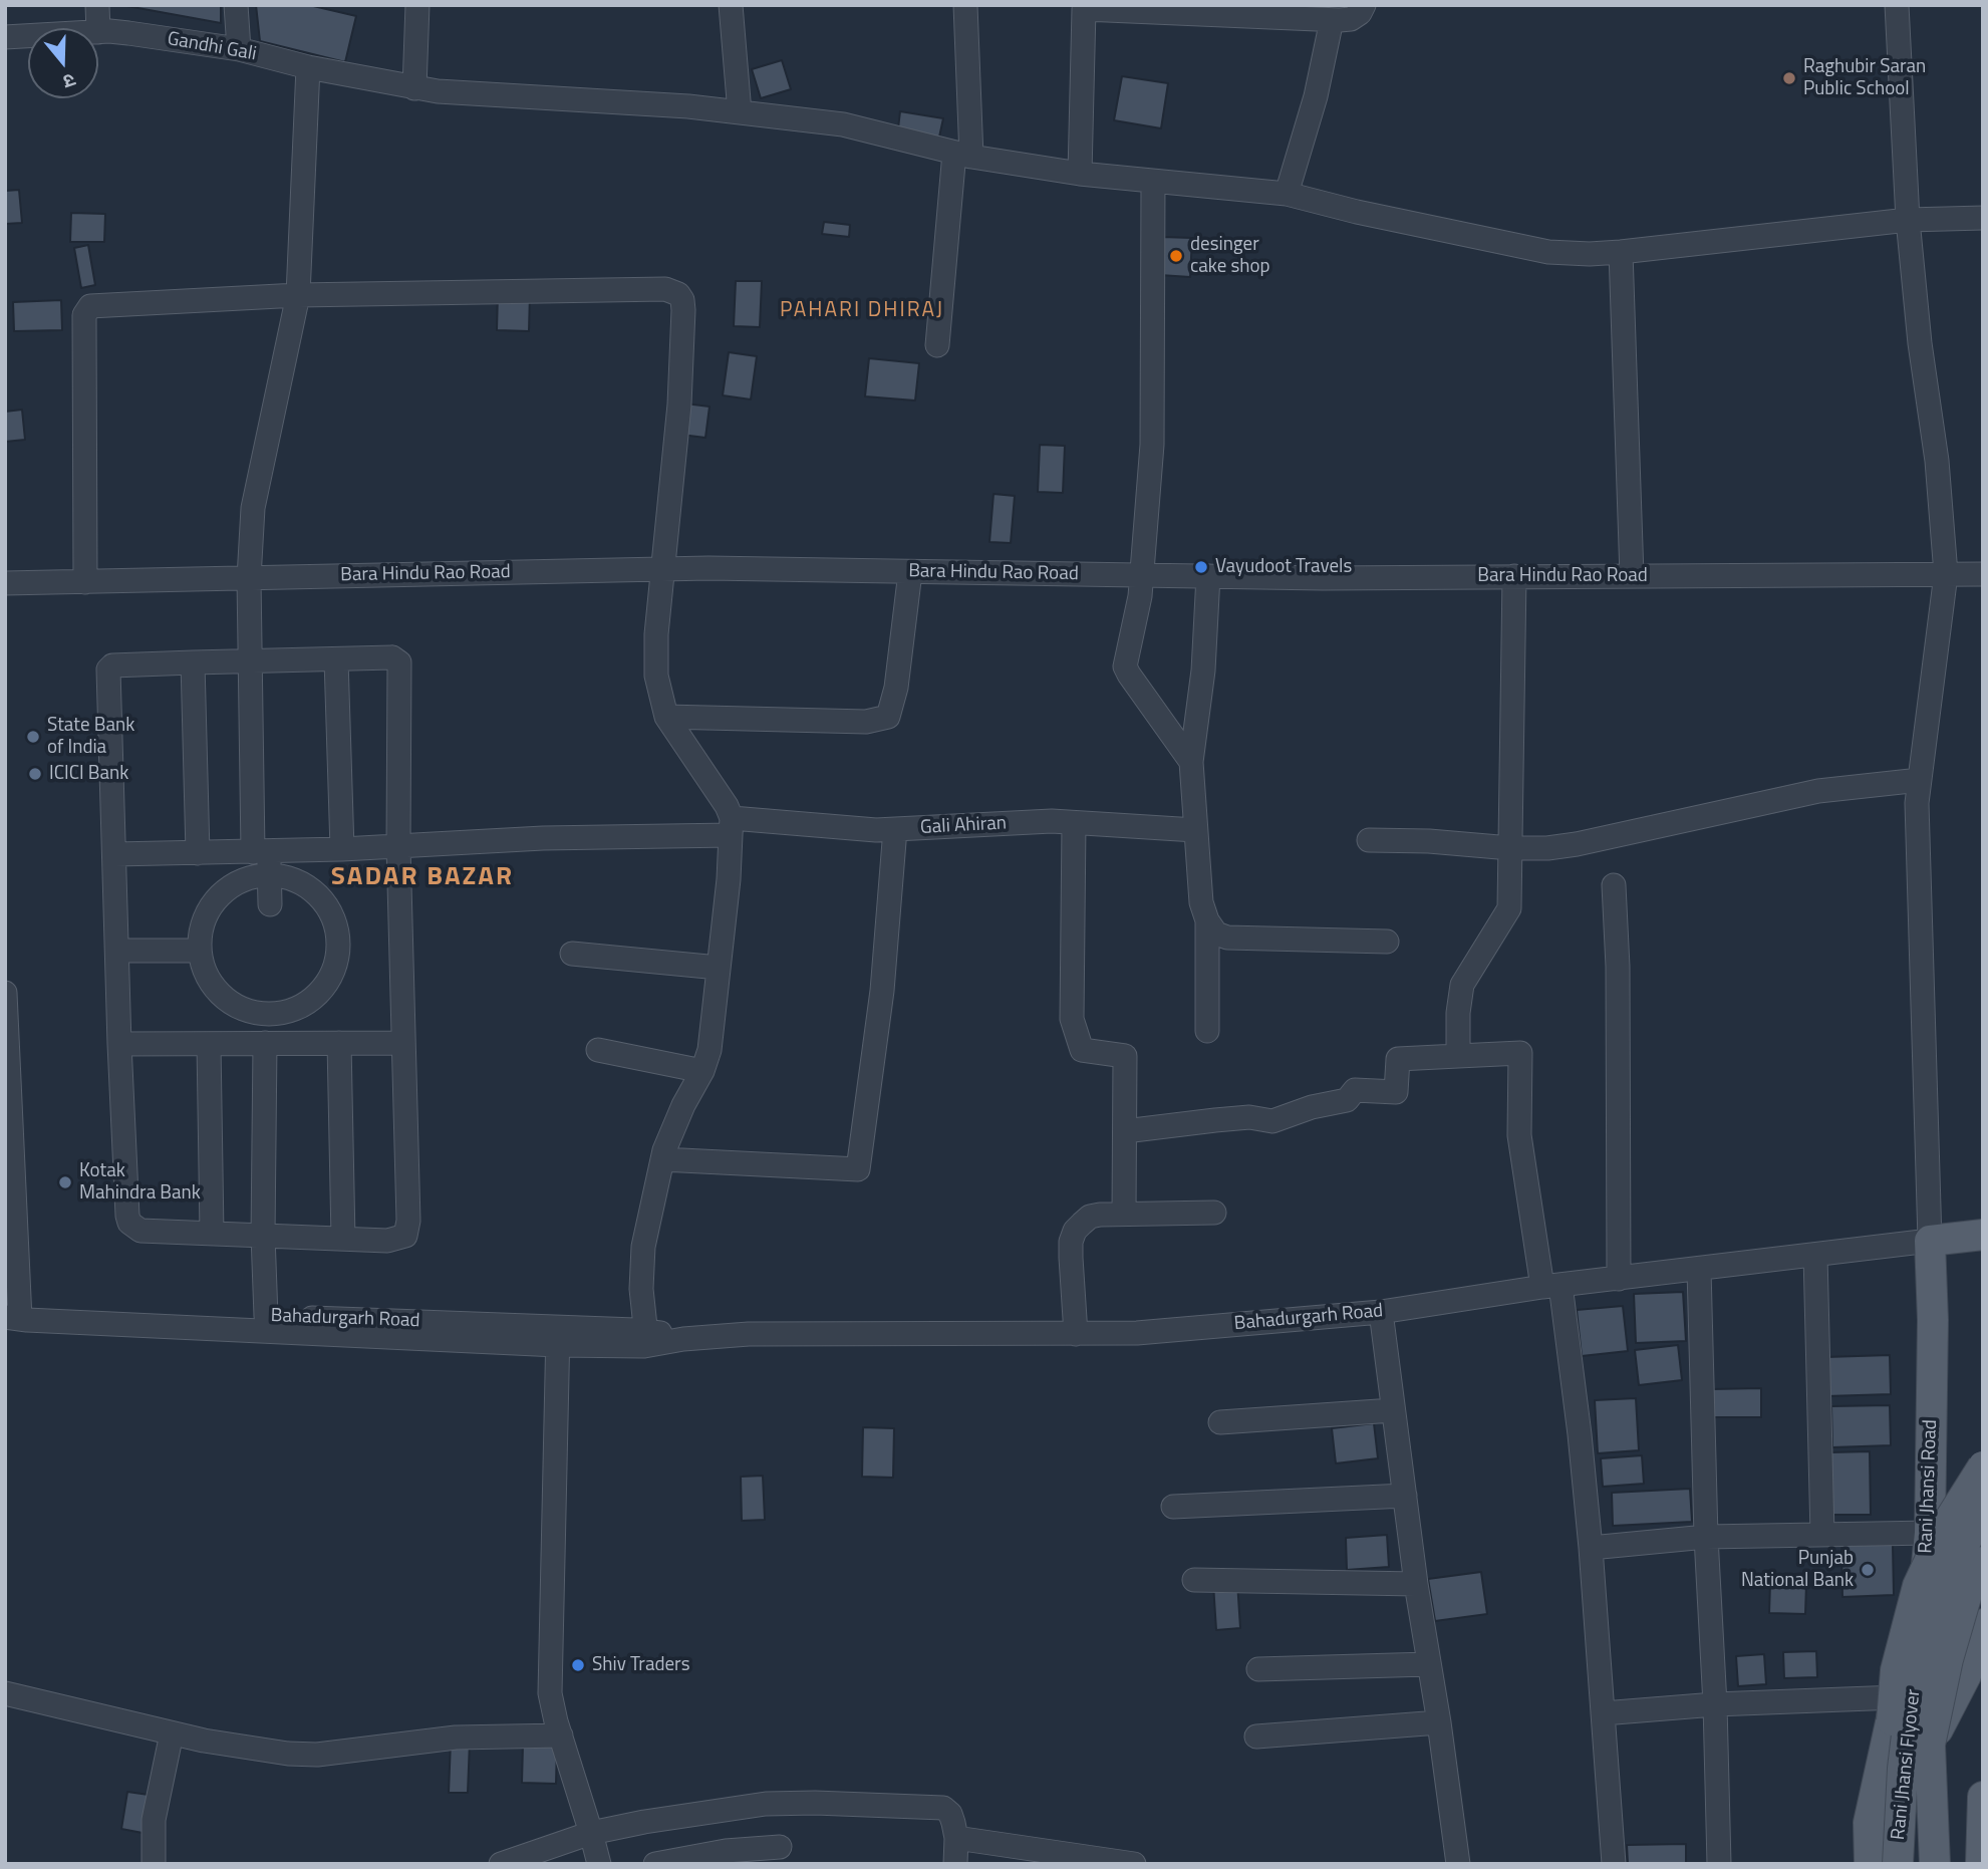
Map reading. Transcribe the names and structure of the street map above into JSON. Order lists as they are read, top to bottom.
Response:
{
  "streets": {
    "main road": ["Rani Jhansi Road", "Rani Jhansi Flyover"],
    "street": [
      "Gandhi Gali",
      "Bara Hindu Rao Road",
      "Gali Ahiran",
      "Bahadurgarh Road"
    ]
  },
  "crossings": [
    ["Bahadurgarh Road", "Rani Jhansi Road"]
  ],
  "districts": ["PAHARI DHIRAJ", "SADAR BAZAR"],
  "places": [
    "Raghubir Saran Public School",
    "desinger cake shop",
    "Vayudoot Travels",
    "State Bank of India",
    "ICICI Bank",
    "Kotak Mahindra Bank",
    "Punjab National Bank",
    "Shiv Traders"
  ],
  "north": "bottom"
}
